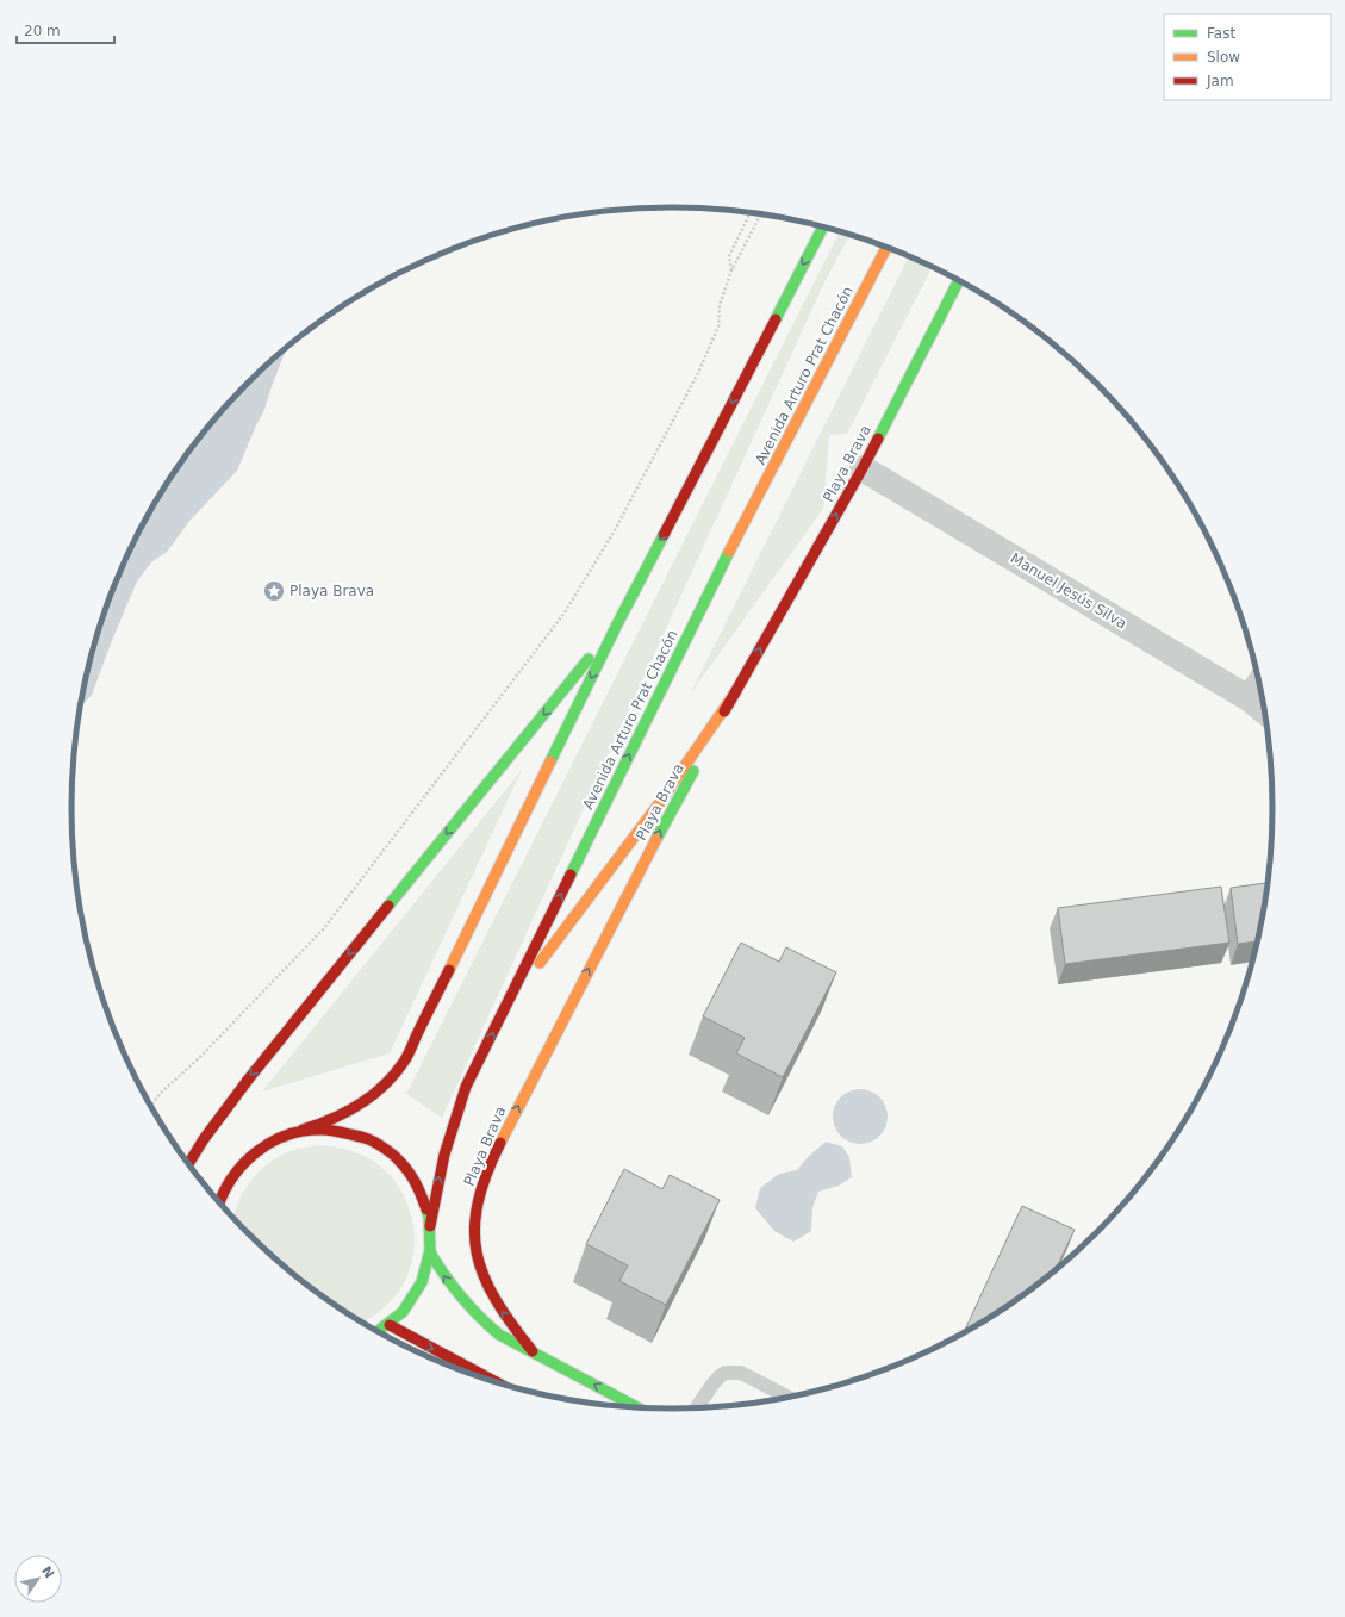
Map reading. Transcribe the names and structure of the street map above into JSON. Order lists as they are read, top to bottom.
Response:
{
  "streets": {
    "main road": ["Avenida Arturo Prat Chacón", "Playa Brava"],
    "street": ["Manuel Jesús Silva"]
  },
  "crossings": [
    ["Playa Brava", "Manuel Jesús Silva"]
  ],
  "places": {
    "place": ["Playa Brava"]
  },
  "legend": ["Fast", "Slow", "Jam"],
  "scale_bar": "20 m",
  "north": "top right"
}
